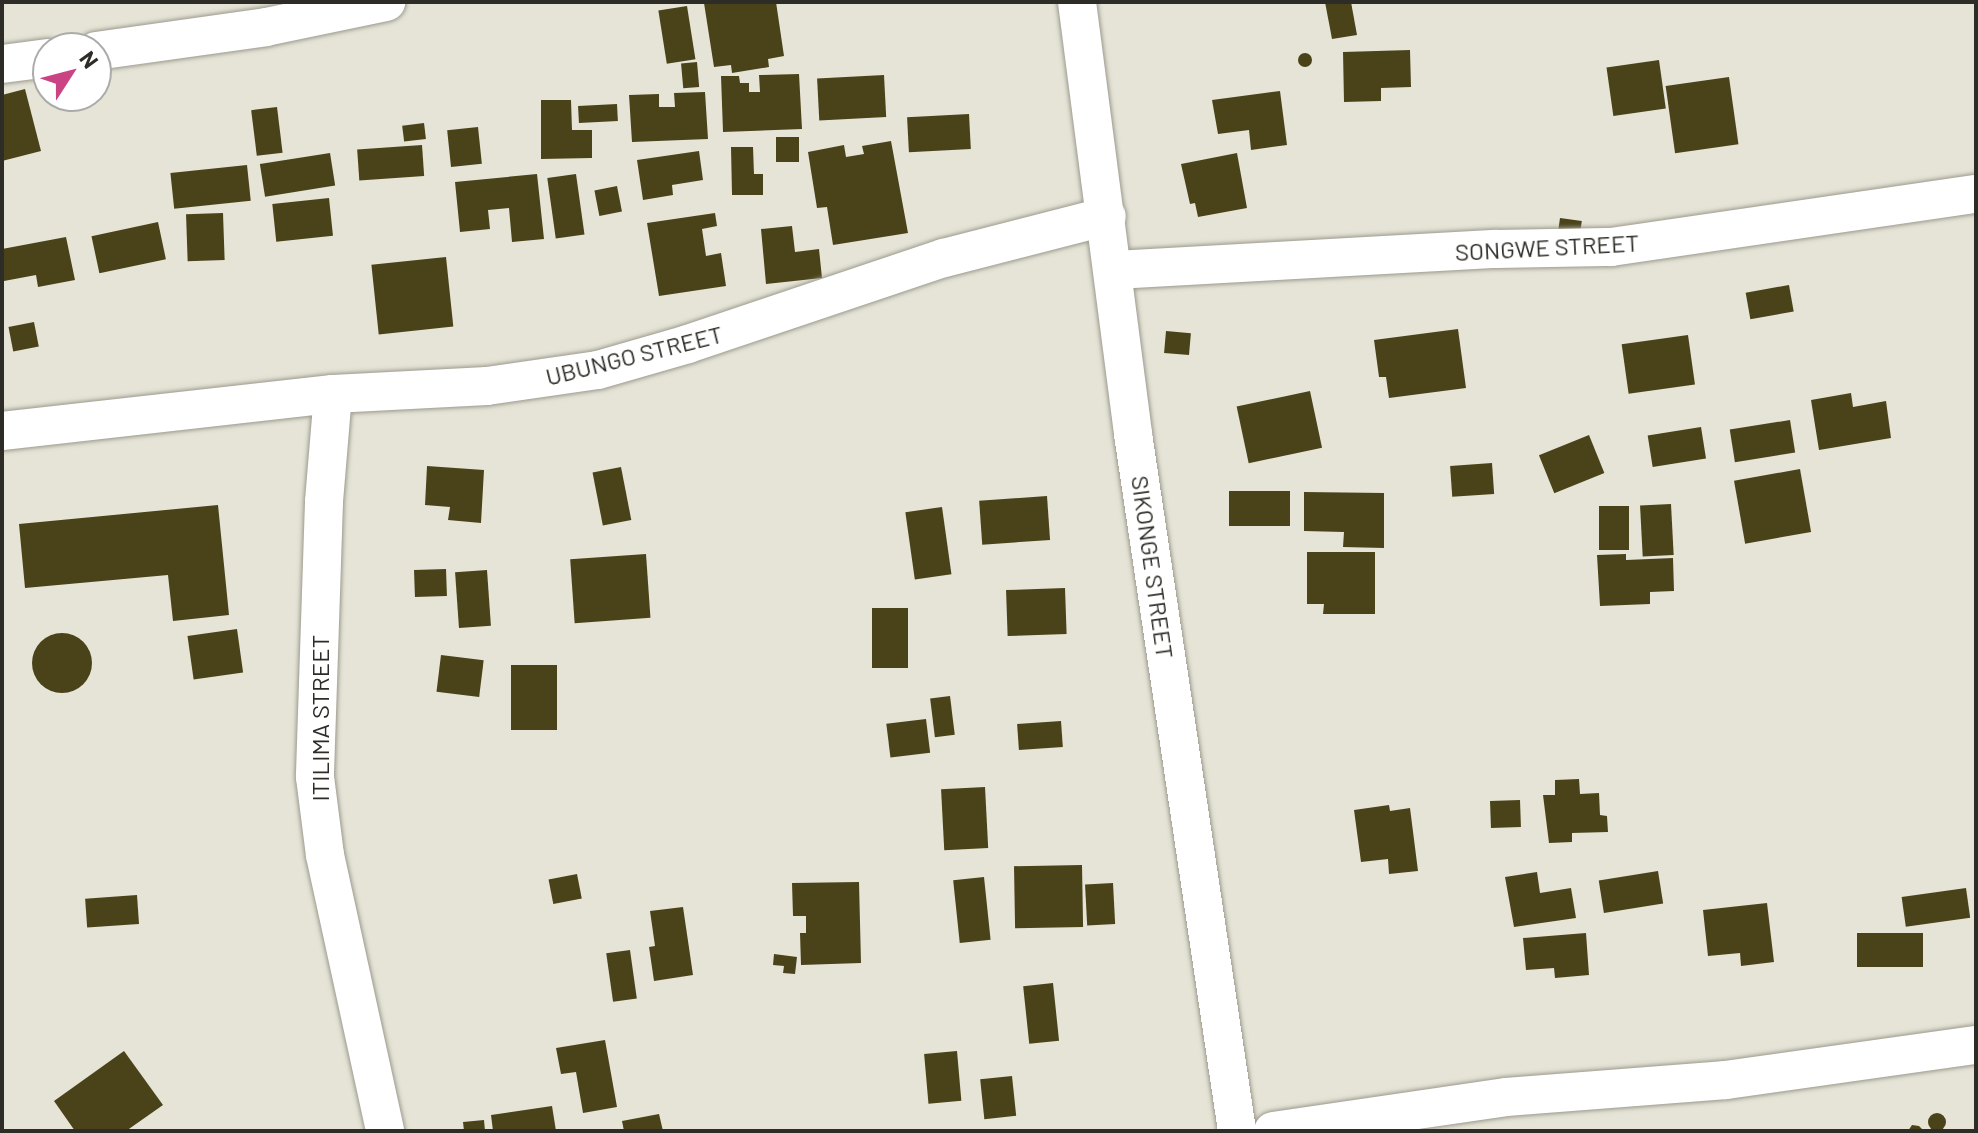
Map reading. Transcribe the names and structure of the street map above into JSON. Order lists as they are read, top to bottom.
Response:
{
  "streets": {
    "street": [
      "SONGWE STREET",
      "UBUNGO STREET",
      "SIKONGE STREET",
      "ITILIMA STREET"
    ]
  },
  "crossings": [
    ["SONGWE STREET", "SIKONGE STREET"],
    ["UBUNGO STREET", "SIKONGE STREET"],
    ["UBUNGO STREET", "ITILIMA STREET"]
  ],
  "north": "top right"
}
